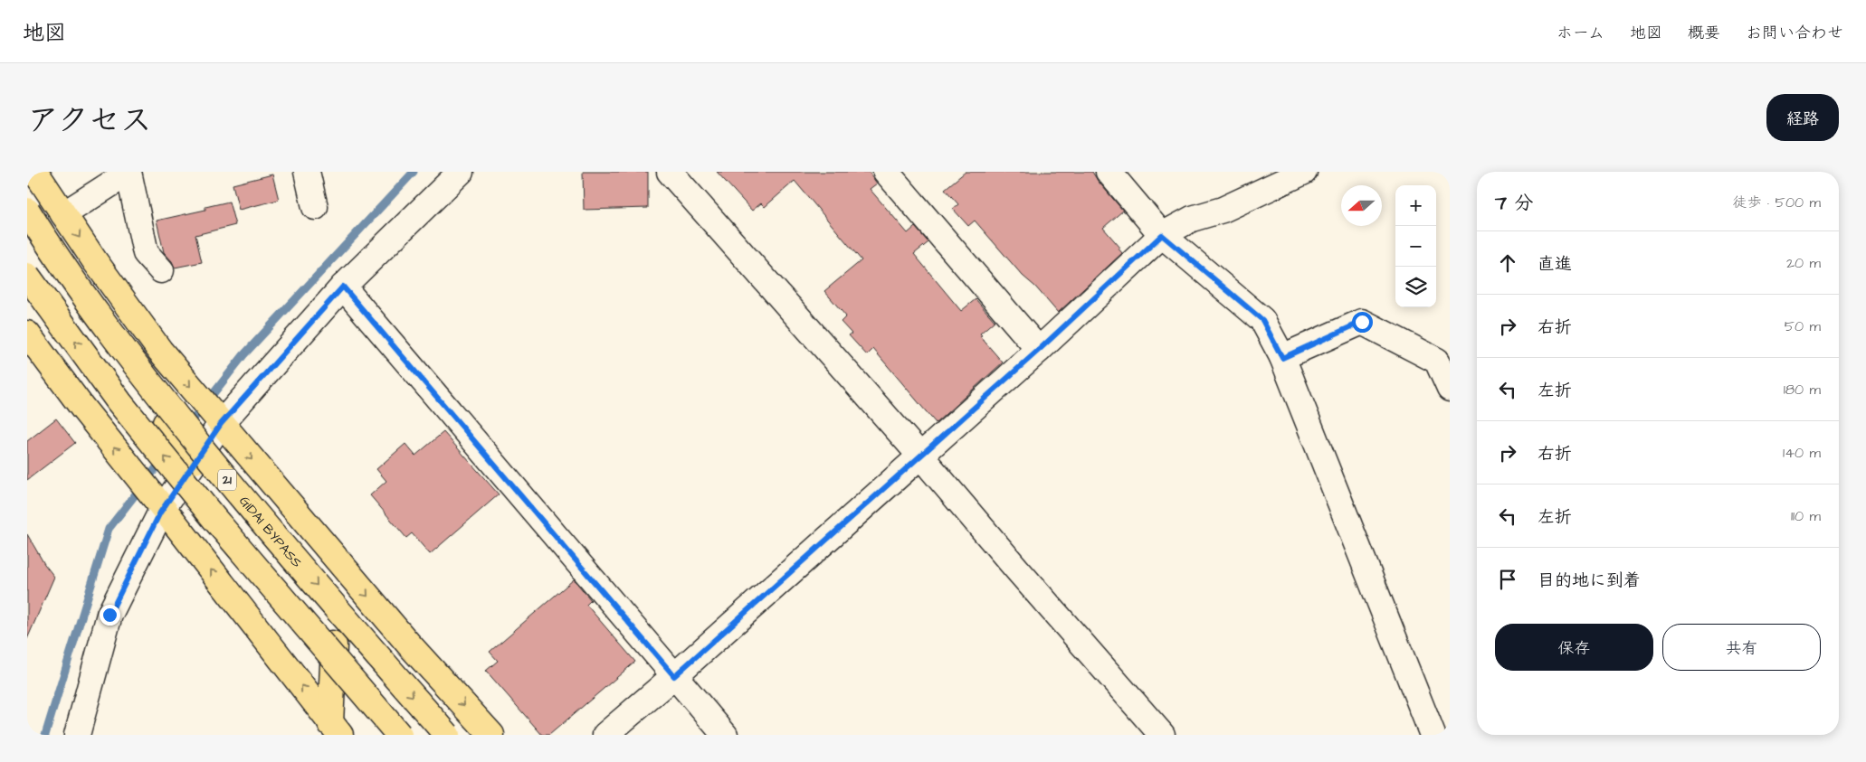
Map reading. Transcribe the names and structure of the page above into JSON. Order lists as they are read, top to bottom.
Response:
{
  "streets": {
    "highway": ["21", "GIDAI BYPASS"]
  },
  "north": "left",
  "page": {
    "header": "地図",
    "nav": [
      "ホーム",
      "地図",
      "概要",
      "お問い合わせ"
    ],
    "title": "アクセス",
    "buttons": [
      "経路",
      ["保存", "共有"]
    ],
    "heading": ["7 分", "徒歩 · 500 m"],
    "map_buttons": ["+", "−"],
    "list": [
      ["直進", "20 m"],
      ["右折", "50 m"],
      ["左折", "180 m"],
      ["右折", "140 m"],
      ["左折", "110 m"],
      "目的地に到着"
    ]
  }
}
